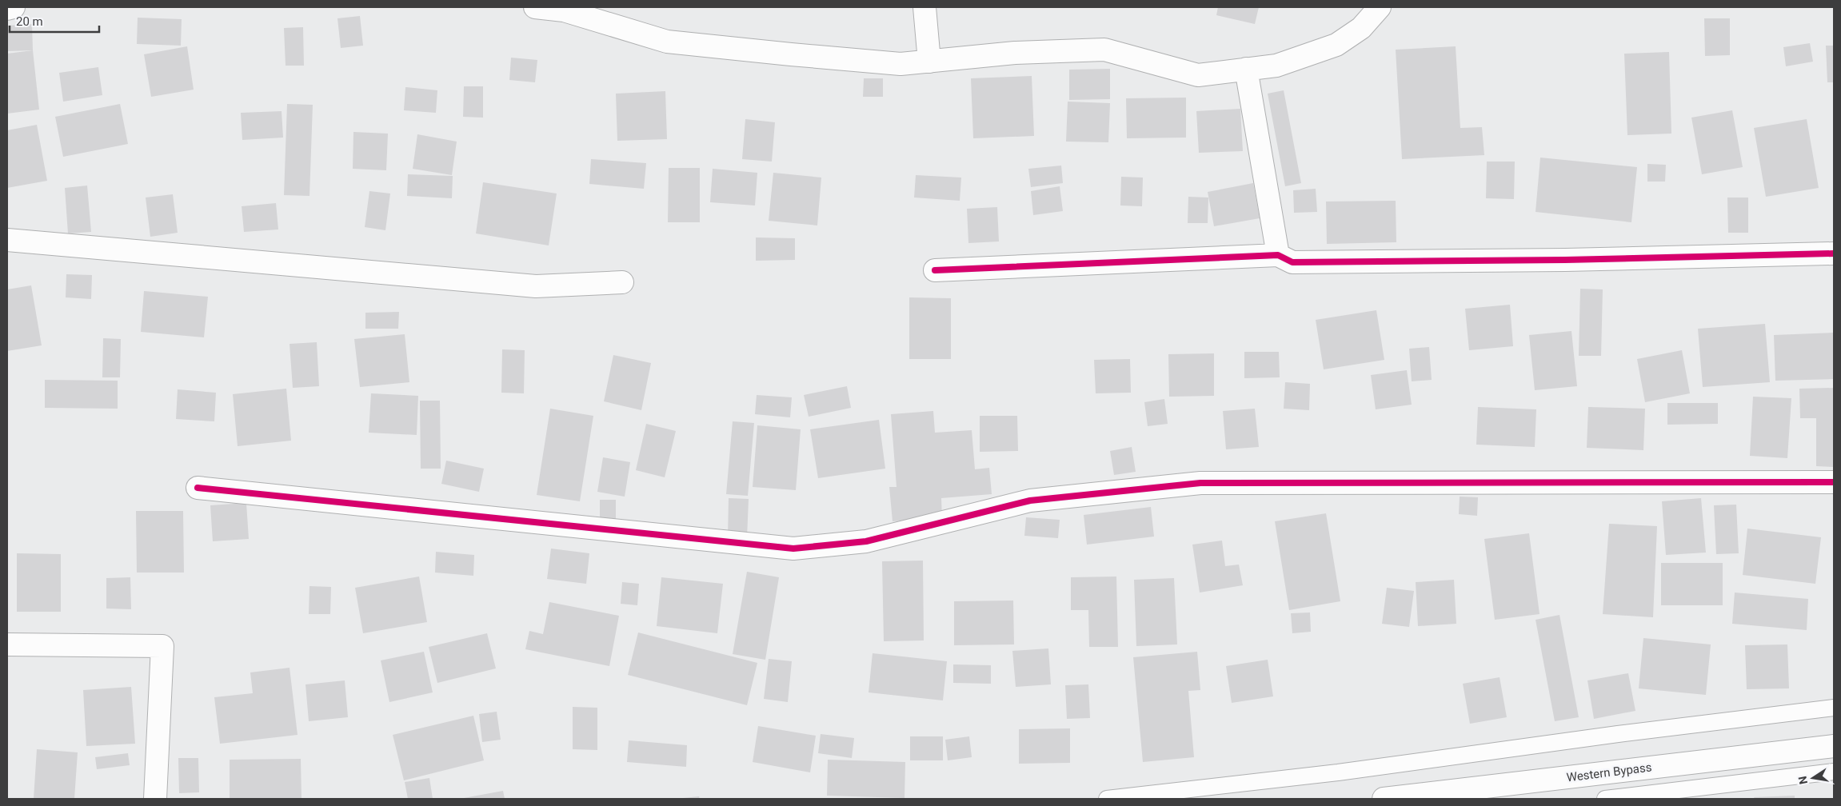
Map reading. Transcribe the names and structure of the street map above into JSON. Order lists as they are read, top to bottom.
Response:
{
  "streets": {
    "street": ["Western Bypass"]
  },
  "scale_bar": "20 m",
  "north": "left"
}
